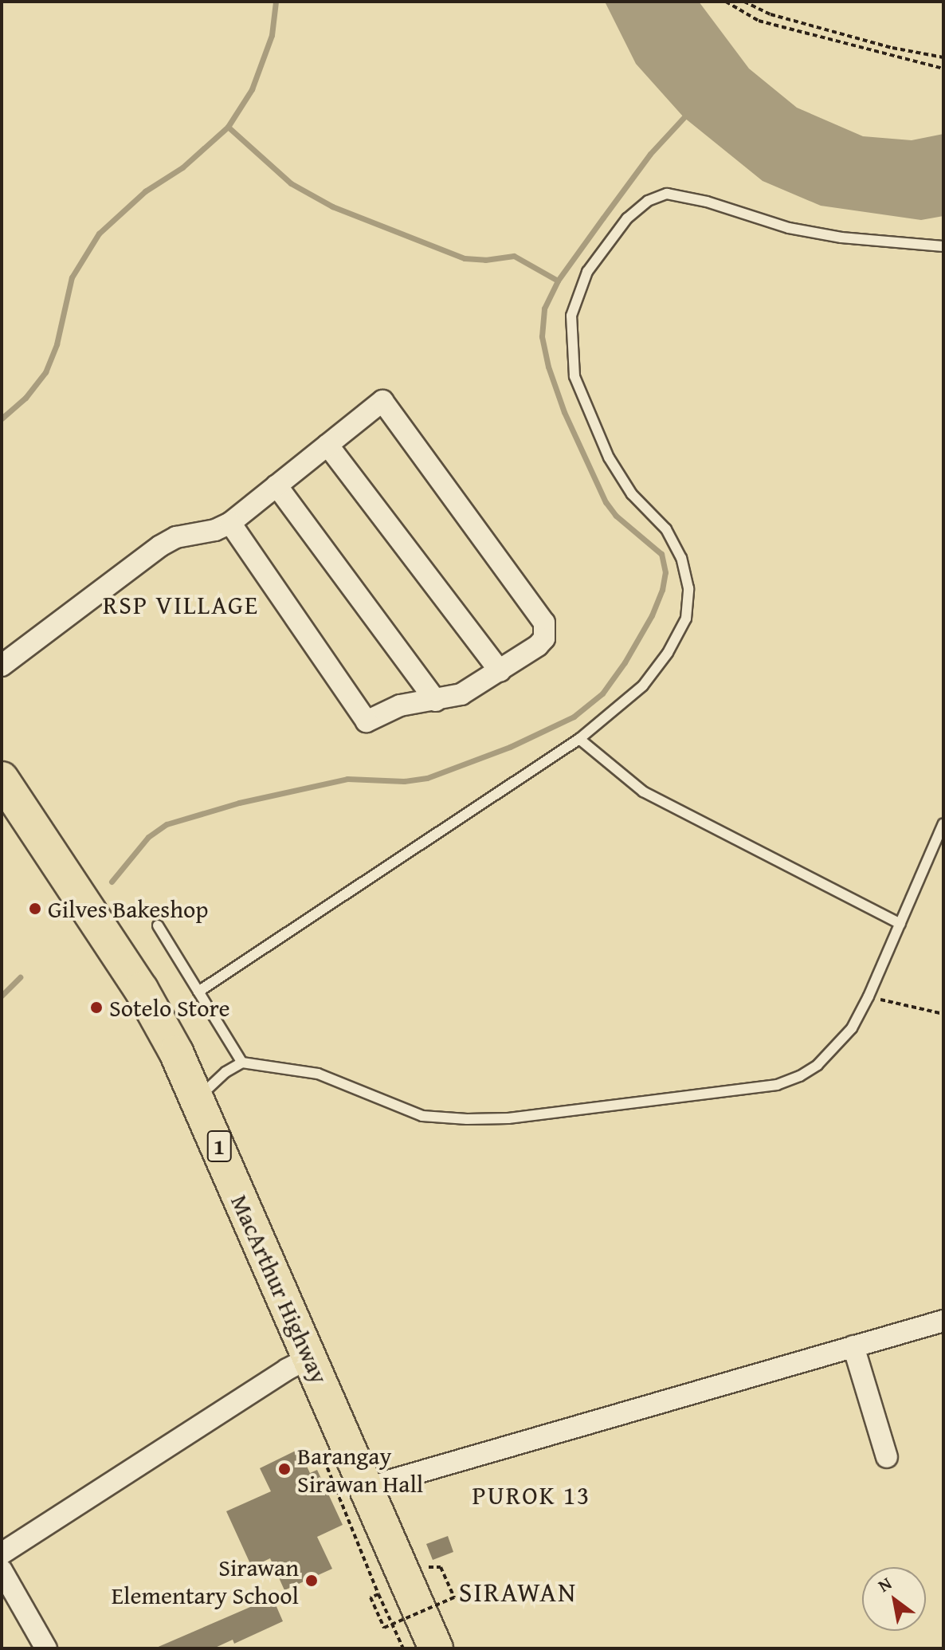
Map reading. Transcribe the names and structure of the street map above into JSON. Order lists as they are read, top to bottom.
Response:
{
  "streets": {
    "highway": ["1", "MacArthur Highway"]
  },
  "districts": ["RSP VILLAGE", "PUROK 13", "SIRAWAN"],
  "places": [
    "Gilves Bakeshop",
    "Sotelo Store",
    "Barangay Sirawan Hall",
    "Sirawan Elementary School"
  ],
  "north": "top left"
}
